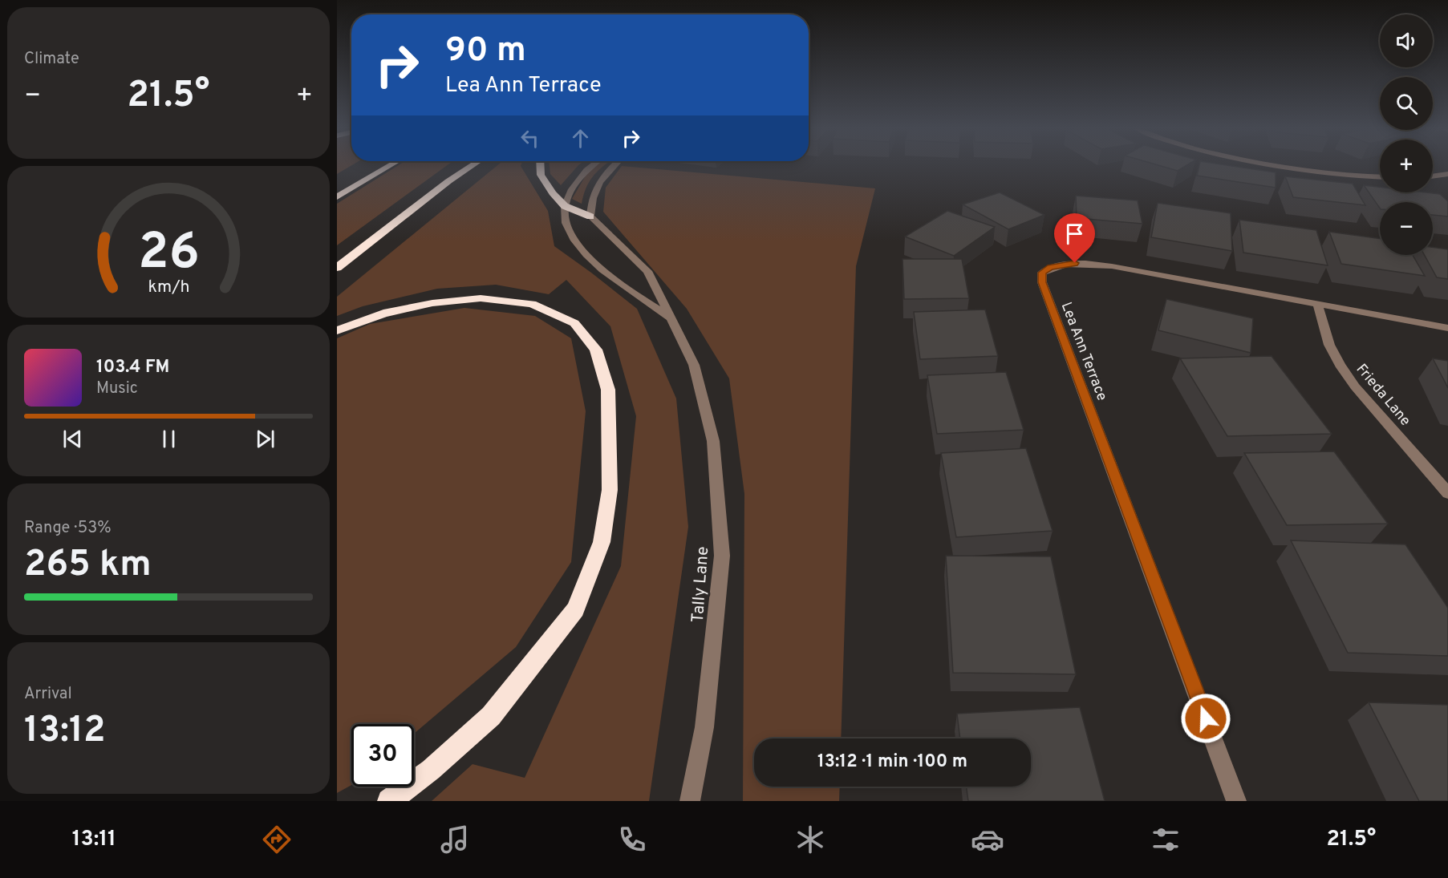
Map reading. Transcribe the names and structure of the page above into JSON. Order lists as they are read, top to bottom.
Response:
{
  "streets": {
    "street": ["Lea Ann Terrace", "Frieda Lane", "Tally Lane"]
  },
  "crossings": [
    ["Lea Ann Terrace", "Frieda Lane"]
  ],
  "page": {
    "tile": [
      "Climate",
      ["Range · 53%", "265 km"],
      ["Arrival", "13:12"]
    ],
    "map_buttons": ["+", "−"],
    "turn": ["90 m", "Lea Ann Terrace"],
    "heat": ["−", "21.5°", "+"],
    "song": ["103.4 FM", "Music"],
    "limit": "30",
    "trip": "13:12 · 1 min · 100 m",
    "tabs": ["13:11", "21.5°"],
    "gauge": ["26", "km/h"]
  }
}
